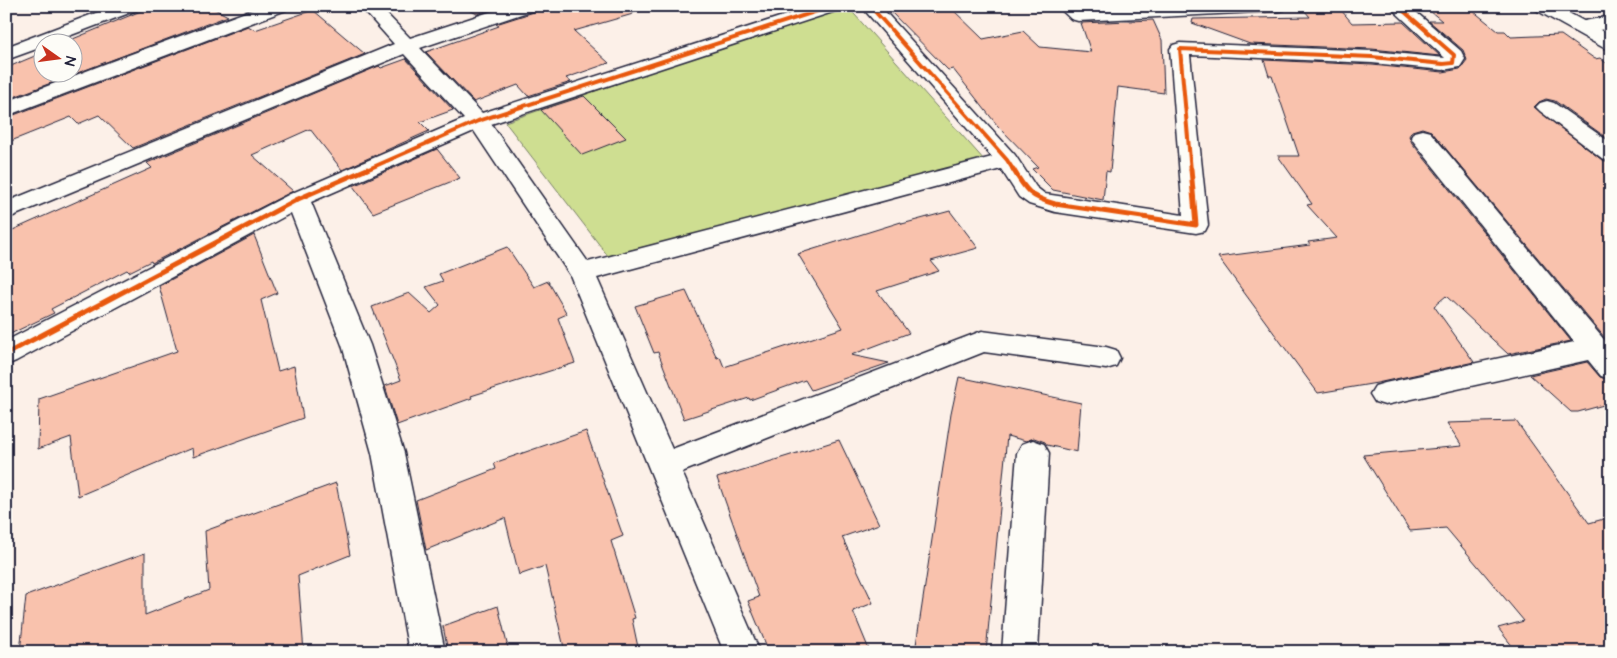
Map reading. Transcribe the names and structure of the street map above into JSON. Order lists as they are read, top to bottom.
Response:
{
  "north": "right"
}
